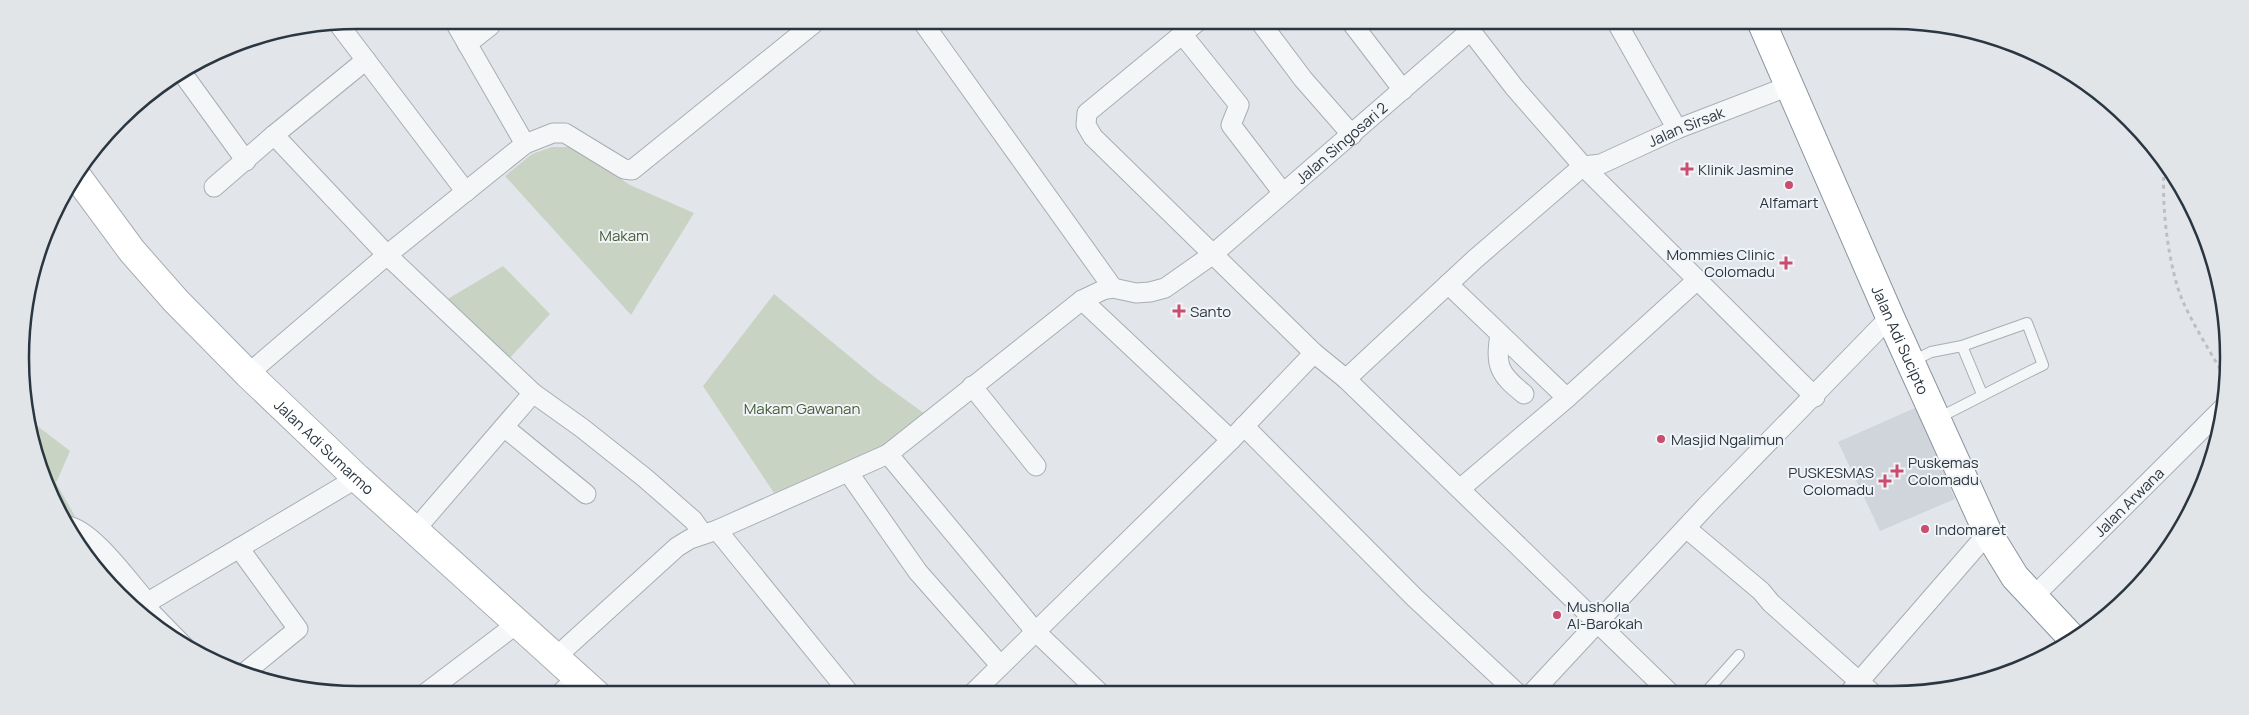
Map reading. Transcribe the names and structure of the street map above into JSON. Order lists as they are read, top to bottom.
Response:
{
  "streets": {
    "main road": ["Jalan Adi Sucipto", "Jalan Adi Sumarmo"],
    "street": ["Jalan Sirsak", "Jalan Singosari 2", "Jalan Arwana"]
  },
  "crossings": [
    ["Jalan Sirsak", "Jalan Adi Sucipto"],
    ["Jalan Adi Sucipto", "Jalan Arwana"]
  ],
  "parks": ["Makam", "Makam Gawanan"],
  "places": {
    "health": [
      "Klinik Jasmine",
      "Mommies Clinic Colomadu",
      "Santo",
      "Puskemas Colomadu",
      "PUSKESMAS Colomadu"
    ],
    "other": [
      "Alfamart",
      "Masjid Ngalimun",
      "Indomaret",
      "Musholla Al-Barokah"
    ]
  }
}
